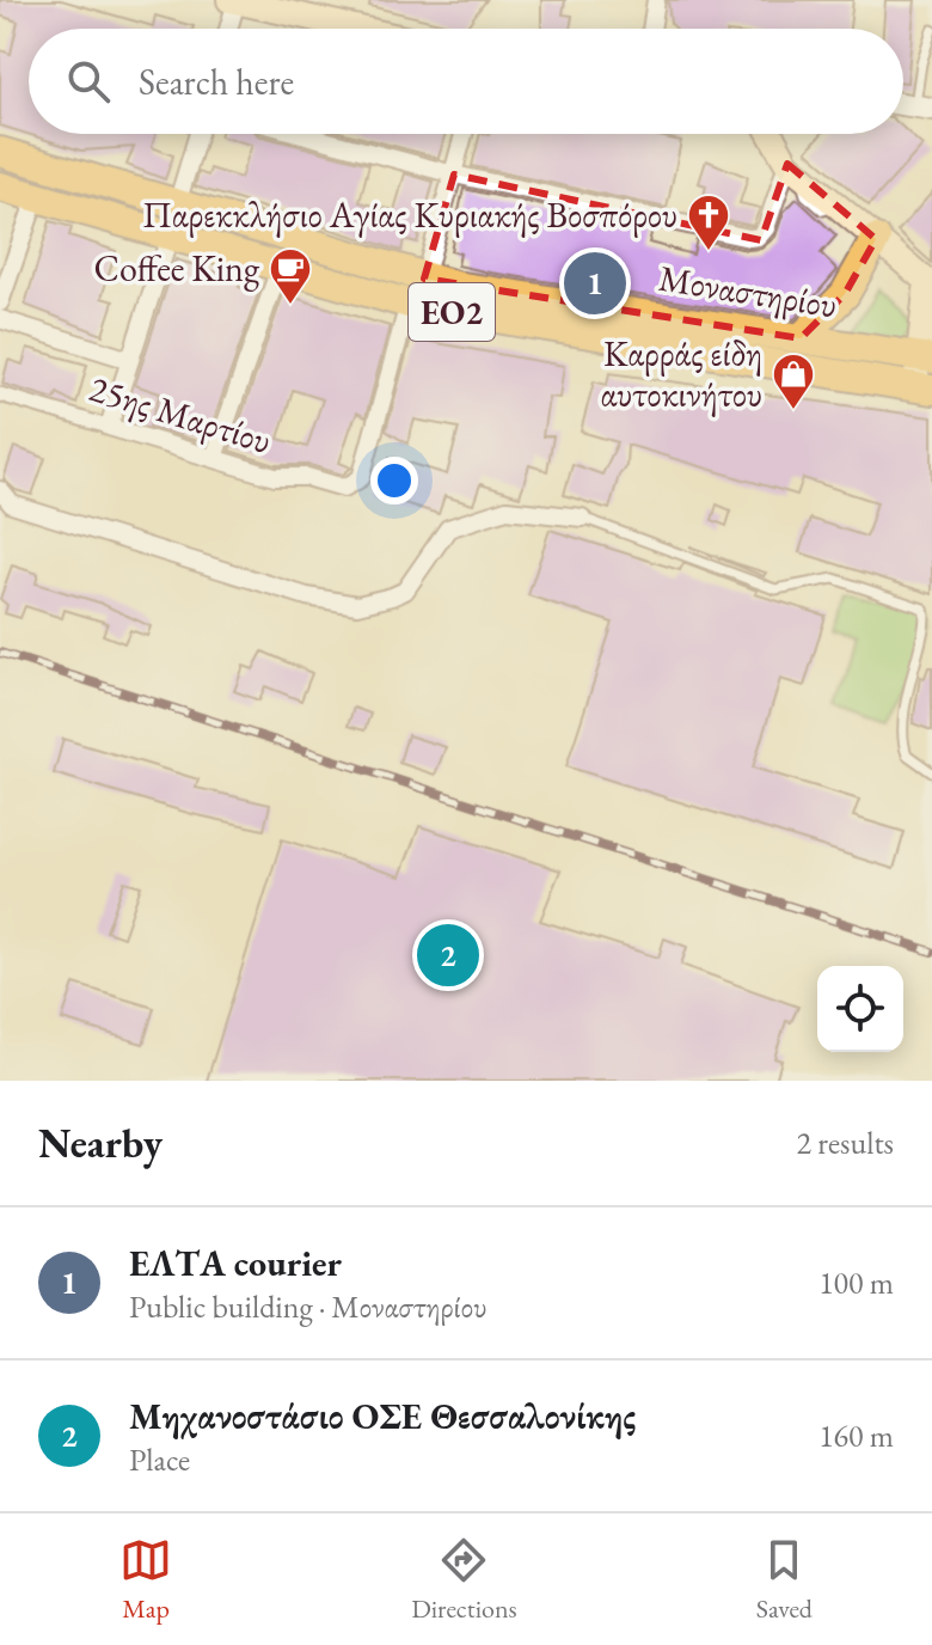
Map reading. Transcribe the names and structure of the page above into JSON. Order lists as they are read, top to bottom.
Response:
{
  "streets": {
    "main road": ["Μοναστηρίου", "ΕΟ2"],
    "street": ["25ης Μαρτίου"]
  },
  "crossings": [
    ["Μοναστηρίου", "25ης Μαρτίου"]
  ],
  "places": {
    "church": ["Παρεκκλήσιο Αγίας Κυριακής Βοσπόρου"],
    "cafe": ["Coffee King"],
    "shop": ["Καρράς είδη αυτοκινήτου"]
  },
  "page": {
    "search": "Search here",
    "pins": ["1", "2"],
    "heading": ["Nearby", "2 results"],
    "list": [
      {
        "mark": "1",
        "name": "ΕΛΤΑ courier",
        "note": "Public building · Μοναστηρίου",
        "value": "100 m"
      },
      {
        "mark": "2",
        "name": "Μηχανοστάσιο ΟΣΕ Θεσσαλονίκης",
        "note": "Place",
        "value": "160 m"
      }
    ],
    "nav": ["Map", "Directions", "Saved"]
  }
}
